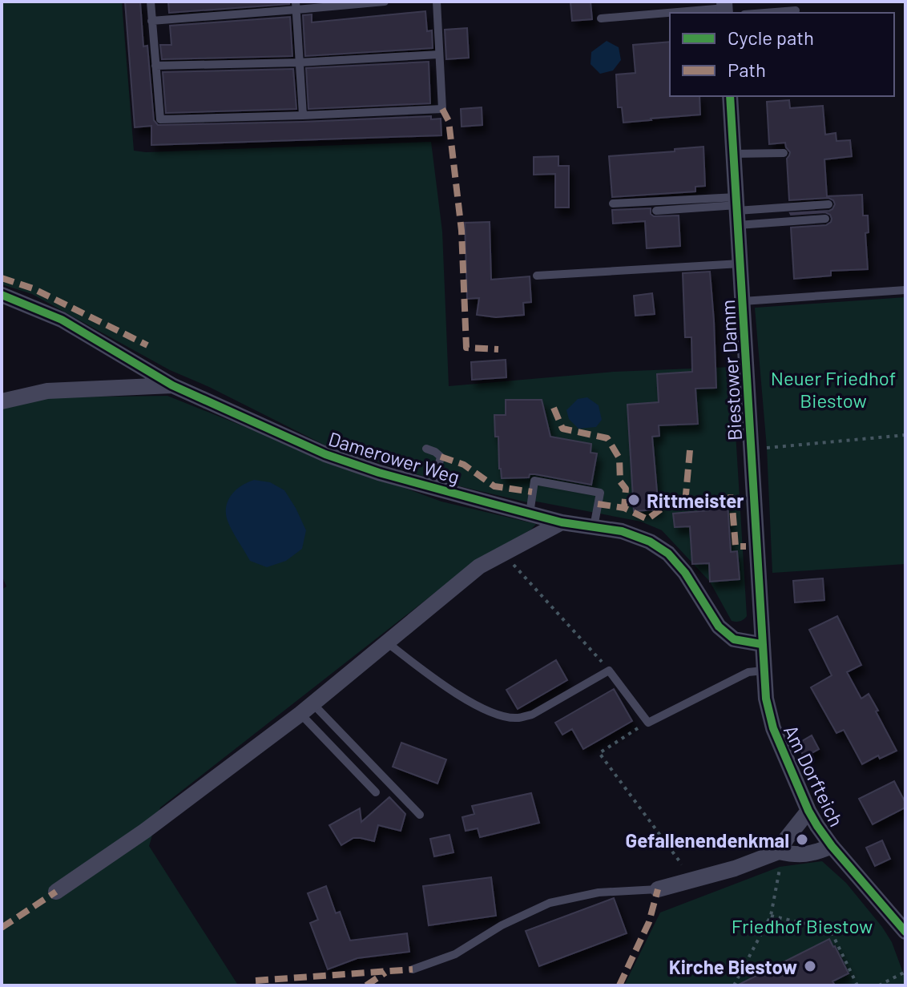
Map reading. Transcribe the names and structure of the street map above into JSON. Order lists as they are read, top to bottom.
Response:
{
  "streets": {
    "street": ["Biestower Damm", "Damerower Weg", "Am Dorfteich"]
  },
  "crossings": [
    ["Biestower Damm", "Damerower Weg"],
    ["Biestower Damm", "Am Dorfteich"],
    ["Damerower Weg", "Am Dorfteich"]
  ],
  "parks": ["Neuer Friedhof Biestow", "Friedhof Biestow"],
  "places": ["Rittmeister", "Gefallenendenkmal", "Kirche Biestow"],
  "legend": ["Cycle path", "Path"]
}
